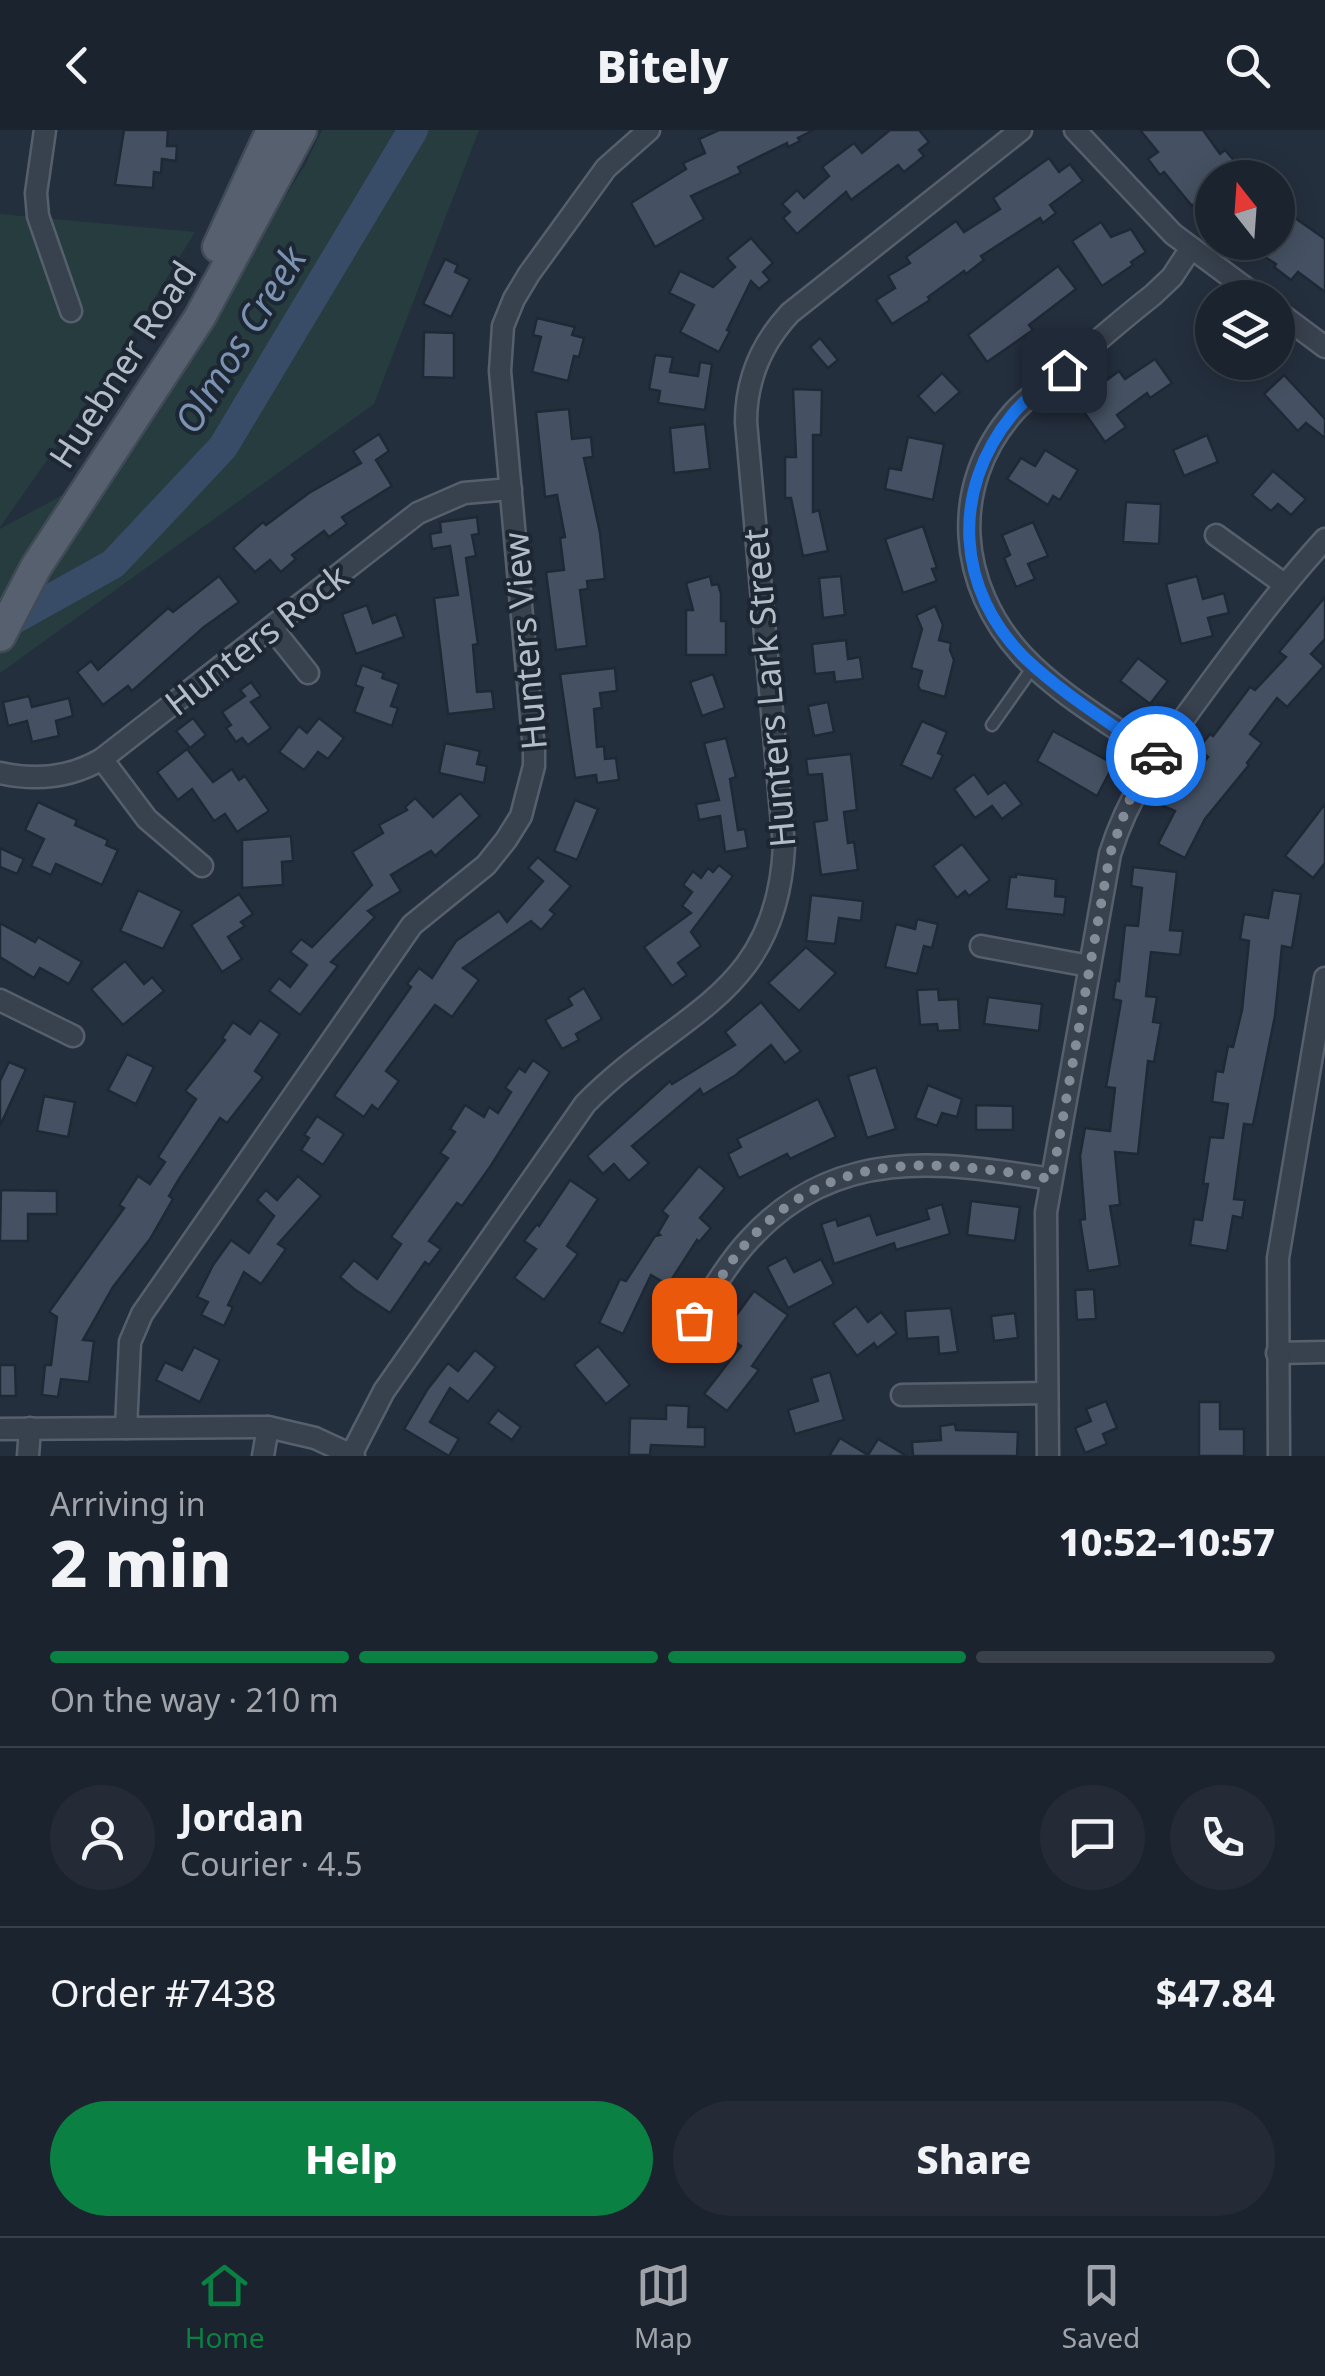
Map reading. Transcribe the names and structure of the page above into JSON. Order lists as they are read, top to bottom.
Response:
{
  "streets": {
    "main road": ["Huebner Road"],
    "street": ["Hunters Rock", "Hunters View", "Hunters Lark Street"]
  },
  "crossings": [
    ["Hunters Rock", "Hunters View"]
  ],
  "water": ["Olmos Creek"],
  "north": "top",
  "page": {
    "header": "Bitely",
    "heading": ["2 min", "Arriving in", "10:52–10:57"],
    "panel": [
      "Jordan",
      "Courier · 4.5",
      "Order #7438",
      "$47.84"
    ],
    "bar": "On the way · 210 m",
    "buttons": ["Help", "Share"],
    "tabs": ["Home", "Map", "Saved"]
  }
}
